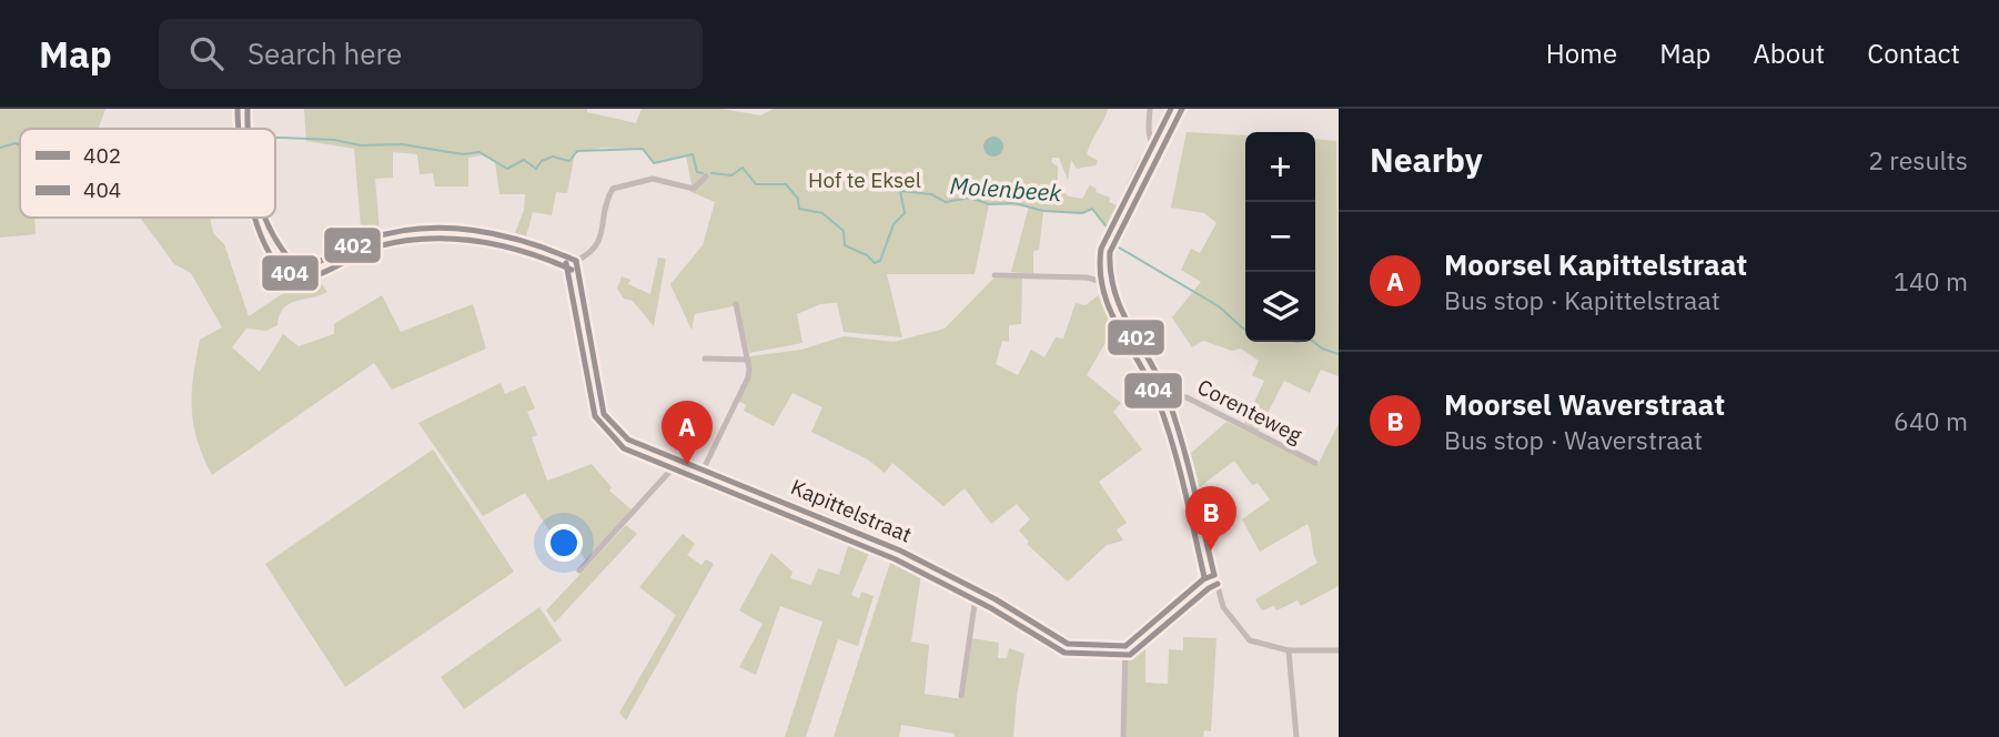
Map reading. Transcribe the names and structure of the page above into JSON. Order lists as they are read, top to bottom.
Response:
{
  "streets": {
    "street": ["Corenteweg", "Kapittelstraat"]
  },
  "water": ["Molenbeek"],
  "parks": ["Hof te Eksel"],
  "lines": ["transit line 402", "transit line 404"],
  "legend": ["402", "404"],
  "page": {
    "header": "Map",
    "search": "Search here",
    "nav": [
      "Home",
      "Map",
      "About",
      "Contact"
    ],
    "heading": ["Nearby", "2 results"],
    "map_buttons": ["+", "−"],
    "list": [
      {
        "mark": "A",
        "name": "Moorsel Kapittelstraat",
        "note": "Bus stop · Kapittelstraat",
        "value": "140 m"
      },
      {
        "mark": "B",
        "name": "Moorsel Waverstraat",
        "note": "Bus stop · Waverstraat",
        "value": "640 m"
      }
    ],
    "pins": ["A", "B"]
  }
}
